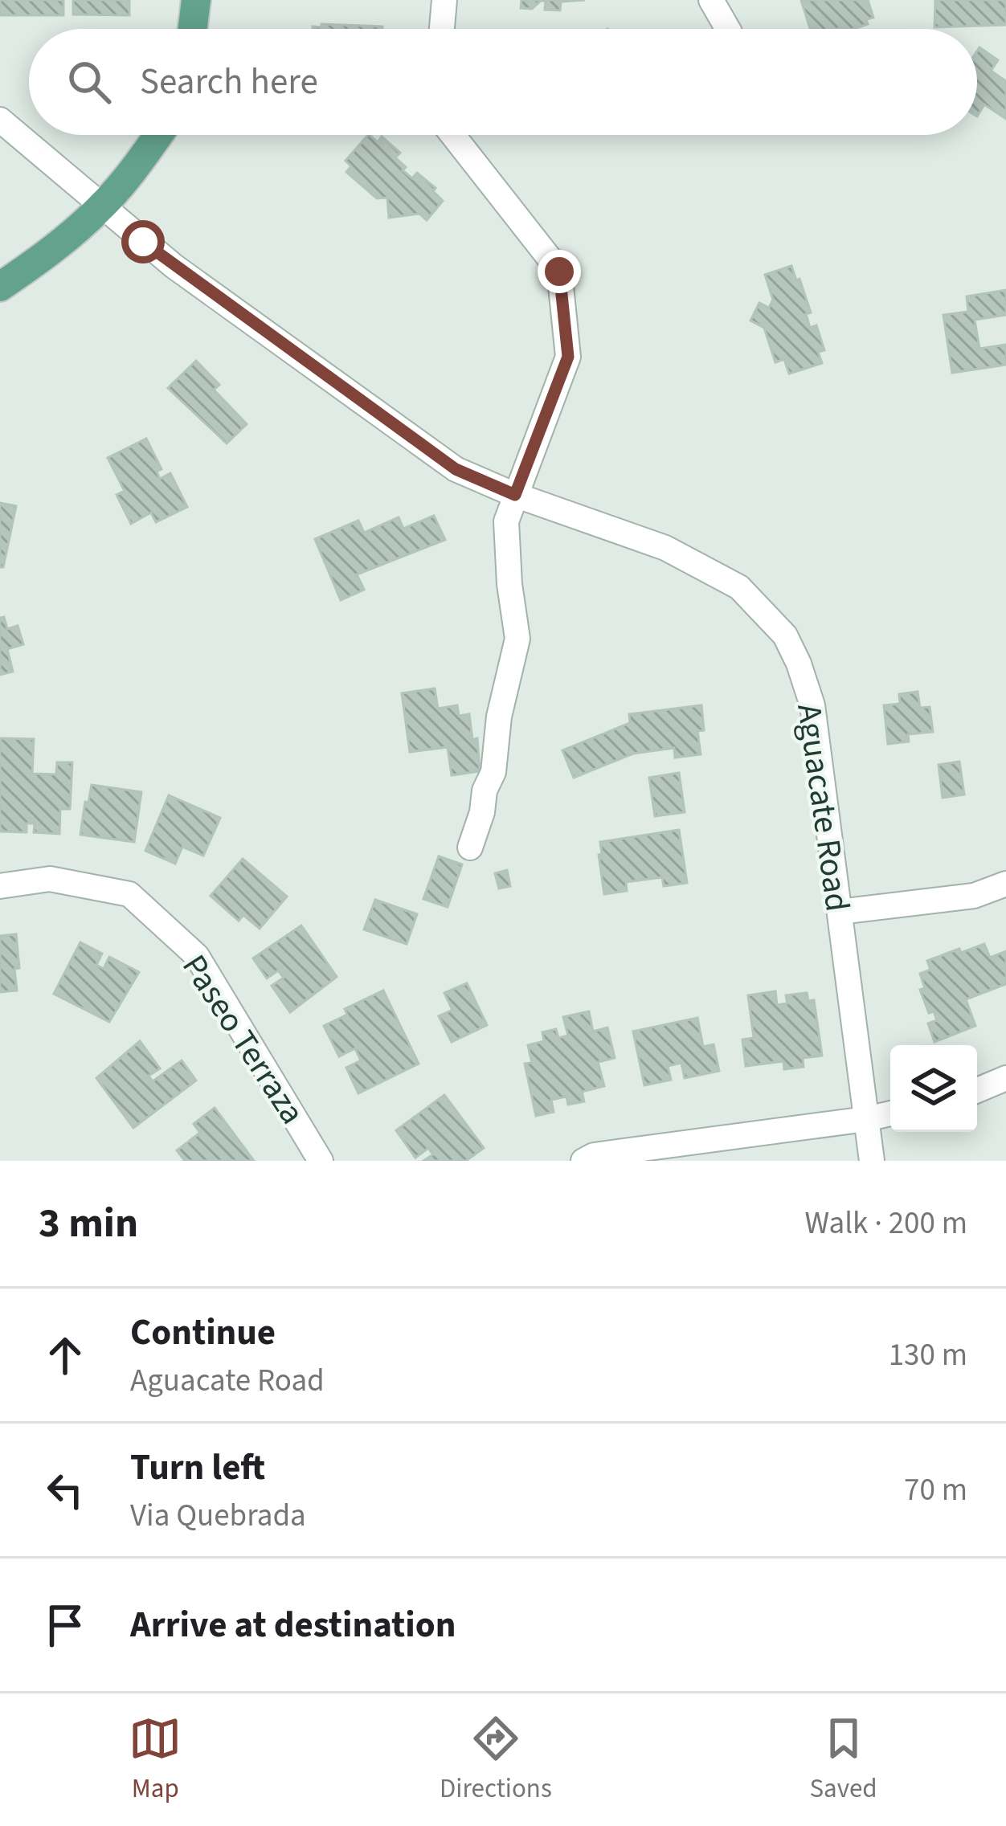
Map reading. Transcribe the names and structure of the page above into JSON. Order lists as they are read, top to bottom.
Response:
{
  "streets": {
    "street": ["Aguacate Road", "Paseo Terraza"]
  },
  "page": {
    "search": "Search here",
    "heading": ["3 min", "Walk · 200 m"],
    "list": [
      ["Continue", "Aguacate Road", "130 m"],
      ["Turn left", "Via Quebrada", "70 m"],
      "Arrive at destination"
    ],
    "nav": ["Map", "Directions", "Saved"]
  }
}
